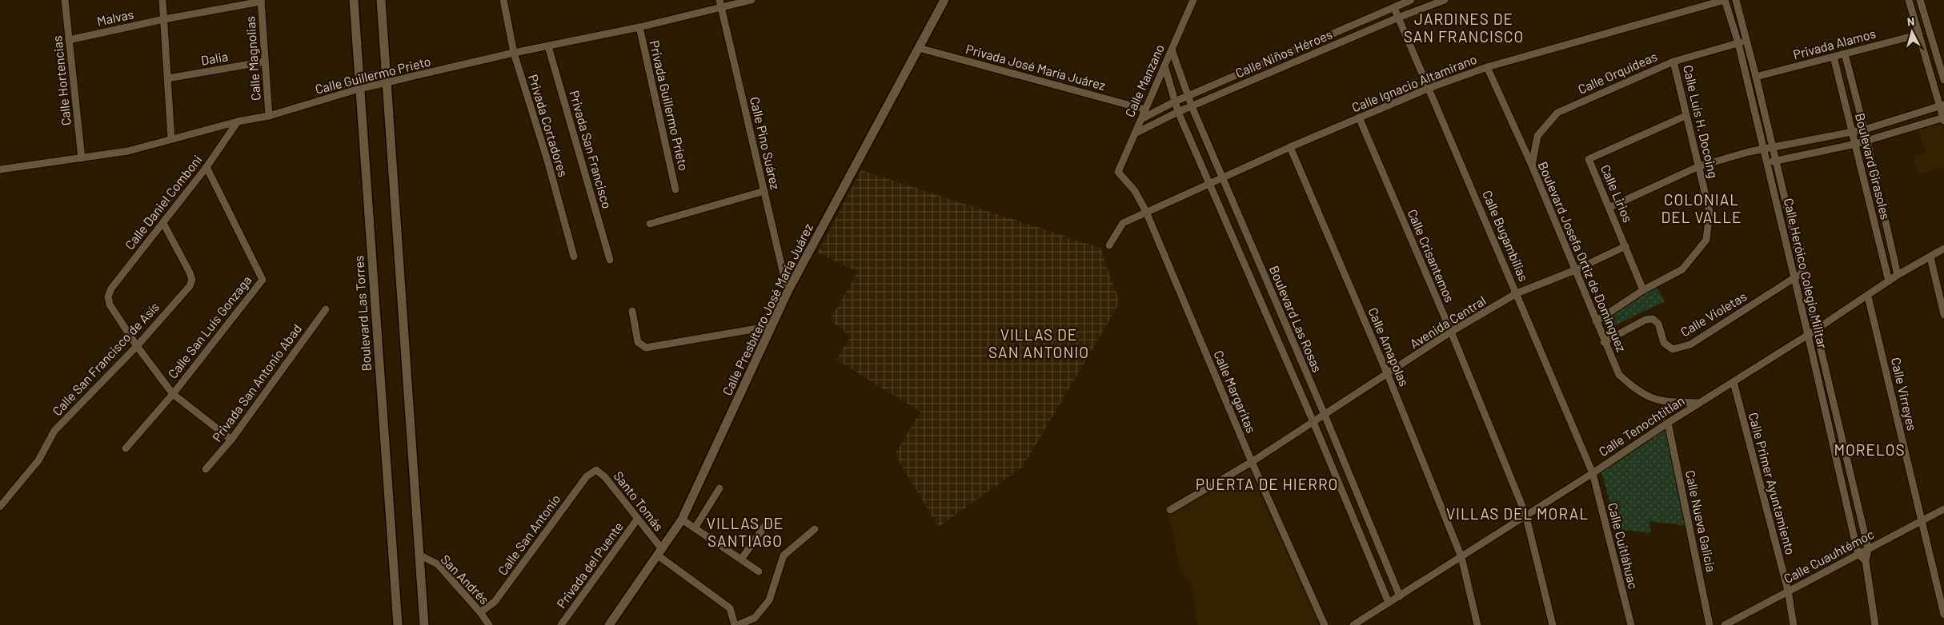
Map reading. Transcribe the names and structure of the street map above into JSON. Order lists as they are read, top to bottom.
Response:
{
  "streets": {
    "street": [
      "Malvas",
      "Privada Alamos",
      "Calle Niños Héroes",
      "Dalia",
      "Calle Magnolias",
      "Privada José María Juárez",
      "Calle Orquídeas",
      "Calle Guillermo Prieto",
      "Calle Hortencias",
      "Calle Manzano",
      "Calle Ignacio Altamirano",
      "Privada Guillermo Prieto",
      "Calle Luis H. Docoing",
      "Privada Cortadores",
      "Calle Pino Suárez",
      "Privada San Francisco",
      "Boulevard Girasoles",
      "Calle Lirios",
      "Calle Daniel Comboni",
      "Calle Bugambilias",
      "Calle Crisantemos",
      "Boulevard Josefa Ortiz de Domínguez",
      "Calle Heróico Colegio Militar",
      "Calle Presbítero José María Juárez",
      "Boulevard Las Torres",
      "Calle Violetas",
      "Boulevard Las Rosas",
      "Avenida Central",
      "Calle San Luis Gonzaga",
      "Calle Amapolas",
      "Calle San Francisco de Asís",
      "Privada San Antonio Abad",
      "Calle Margaritas",
      "Calle Virreyes",
      "Calle Tenochtitlan",
      "Calle Primer Ayuntamiento",
      "Santo Tomás",
      "Calle Nueva Galicia",
      "Calle San Antonio",
      "Calle Cuitláhuac",
      "Calle Cuauhtémoc",
      "Privada del Puente",
      "San Andrés"
    ]
  },
  "crossings": [
    ["Malvas", "Calle Magnolias"],
    ["Malvas", "Calle Hortencias"],
    ["Privada Alamos", "Boulevard Girasoles"],
    ["Privada Alamos", "Calle Heróico Colegio Militar"],
    ["Calle Niños Héroes", "Calle Manzano"],
    ["Calle Niños Héroes", "Calle Bugambilias"],
    ["Calle Niños Héroes", "Boulevard Las Rosas"],
    ["Dalia", "Calle Magnolias"],
    ["Calle Magnolias", "Calle Guillermo Prieto"],
    ["Privada José María Juárez", "Calle Manzano"],
    ["Privada José María Juárez", "Calle Presbítero José María Juárez"],
    ["Calle Orquídeas", "Calle Luis H. Docoing"],
    ["Calle Orquídeas", "Boulevard Josefa Ortiz de Domínguez"],
    ["Calle Orquídeas", "Calle Heróico Colegio Militar"],
    ["Calle Guillermo Prieto", "Calle Hortencias"],
    ["Calle Guillermo Prieto", "Privada Guillermo Prieto"],
    ["Calle Guillermo Prieto", "Privada Cortadores"],
    ["Calle Guillermo Prieto", "Calle Pino Suárez"],
    ["Calle Guillermo Prieto", "Privada San Francisco"],
    ["Calle Guillermo Prieto", "Calle Daniel Comboni"],
    ["Calle Guillermo Prieto", "Boulevard Las Torres"],
    ["Calle Manzano", "Boulevard Las Rosas"],
    ["Calle Manzano", "Calle Margaritas"],
    ["Calle Ignacio Altamirano", "Calle Bugambilias"],
    ["Calle Ignacio Altamirano", "Calle Crisantemos"],
    ["Calle Ignacio Altamirano", "Boulevard Josefa Ortiz de Domínguez"],
    ["Calle Ignacio Altamirano", "Calle Heróico Colegio Militar"],
    ["Calle Ignacio Altamirano", "Boulevard Las Rosas"],
    ["Calle Ignacio Altamirano", "Calle Amapolas"],
    ["Calle Ignacio Altamirano", "Calle Margaritas"],
    ["Calle Luis H. Docoing", "Calle Lirios"],
    ["Calle Luis H. Docoing", "Boulevard Josefa Ortiz de Domínguez"],
    ["Calle Pino Suárez", "Calle Presbítero José María Juárez"],
    ["Boulevard Girasoles", "Calle Tenochtitlan"],
    ["Calle Lirios", "Avenida Central"],
    ["Calle Daniel Comboni", "Calle San Luis Gonzaga"],
    ["Calle Daniel Comboni", "Calle San Francisco de Asís"],
    ["Calle Bugambilias", "Avenida Central"],
    ["Calle Bugambilias", "Calle Tenochtitlan"],
    ["Calle Bugambilias", "Calle Cuitláhuac"],
    ["Calle Crisantemos", "Avenida Central"],
    ["Calle Crisantemos", "Calle Tenochtitlan"],
    ["Boulevard Josefa Ortiz de Domínguez", "Calle Violetas"],
    ["Boulevard Josefa Ortiz de Domínguez", "Avenida Central"],
    ["Boulevard Josefa Ortiz de Domínguez", "Calle Tenochtitlan"],
    ["Calle Heróico Colegio Militar", "Calle Violetas"],
    ["Calle Heróico Colegio Militar", "Calle Tenochtitlan"],
    ["Calle Heróico Colegio Militar", "Calle Cuauhtémoc"],
    ["Calle Presbítero José María Juárez", "Santo Tomás"],
    ["Boulevard Las Rosas", "Avenida Central"],
    ["Boulevard Las Rosas", "Calle Tenochtitlan"],
    ["Avenida Central", "Calle Amapolas"],
    ["Avenida Central", "Calle Margaritas"],
    ["Calle Amapolas", "Calle Tenochtitlan"],
    ["Calle Virreyes", "Calle Tenochtitlan"],
    ["Calle Virreyes", "Calle Cuauhtémoc"],
    ["Calle Tenochtitlan", "Calle Primer Ayuntamiento"],
    ["Calle Tenochtitlan", "Calle Nueva Galicia"],
    ["Calle Tenochtitlan", "Calle Cuitláhuac"],
    ["Calle Primer Ayuntamiento", "Calle Cuauhtémoc"],
    ["Santo Tomás", "Calle San Antonio"],
    ["Santo Tomás", "Privada del Puente"],
    ["Calle San Antonio", "San Andrés"]
  ],
  "districts": [
    "JARDINES DE SAN FRANCISCO",
    "COLONIAL DEL VALLE",
    "VILLAS DE SAN ANTONIO",
    "MORELOS",
    "PUERTA DE HIERRO",
    "VILLAS DEL MORAL",
    "VILLAS DE SANTIAGO"
  ],
  "north": "top"
}
